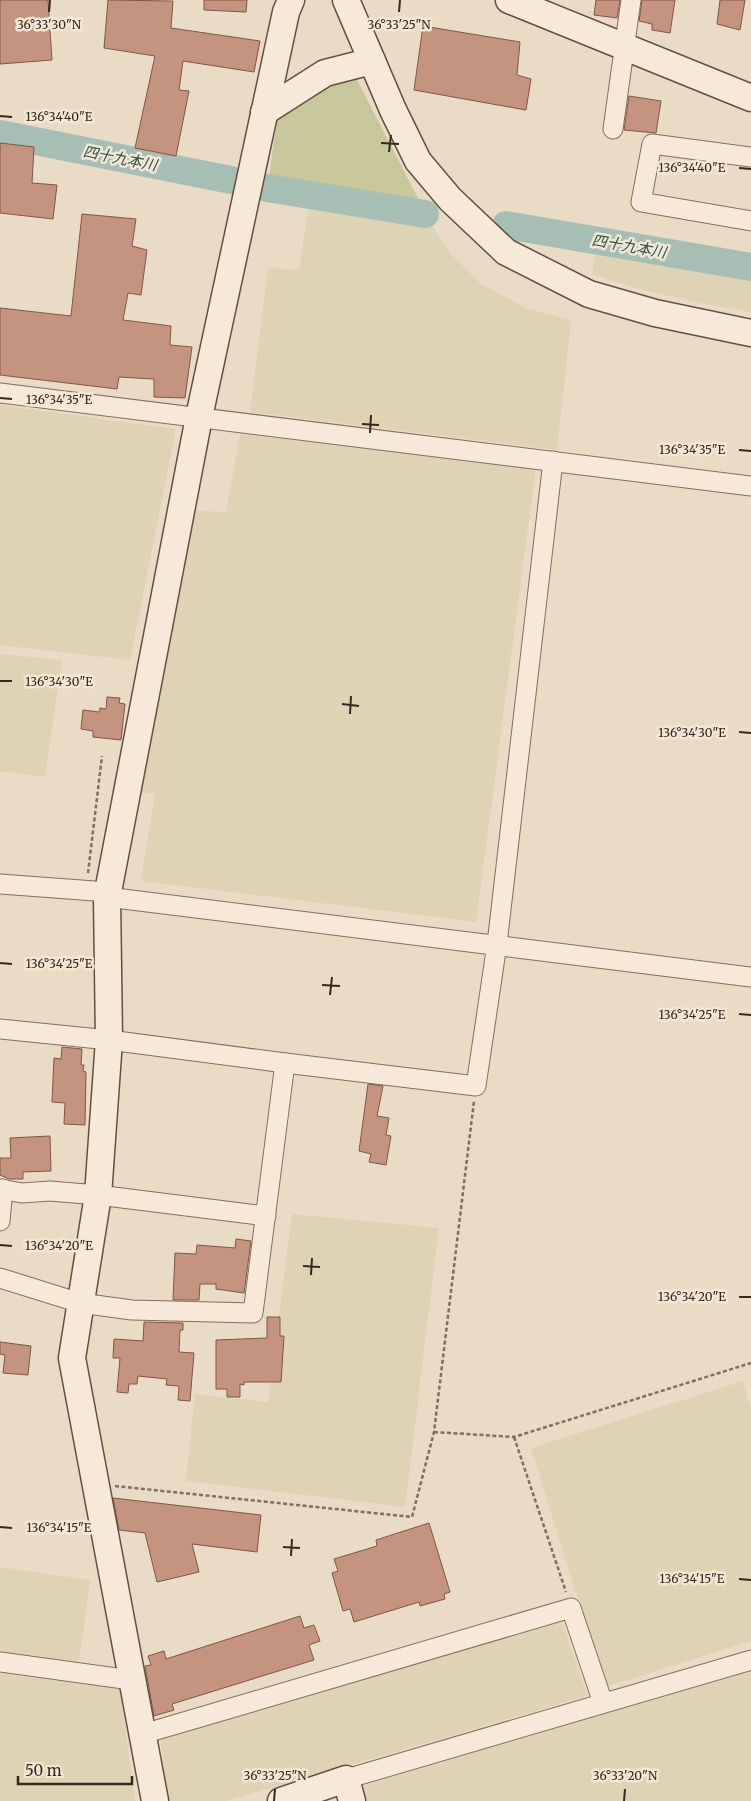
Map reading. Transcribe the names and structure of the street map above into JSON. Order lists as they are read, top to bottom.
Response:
{
  "water": ["四十九本川"],
  "scale_bar": "50 m",
  "coordinates": [
    "36°33'30\"N",
    "36°33'25\"N",
    "136°34'40\"E",
    "136°34'35\"E",
    "136°34'30\"E",
    "136°34'25\"E",
    "136°34'20\"E",
    "136°34'15\"E",
    "36°33'20\"N"
  ]
}
